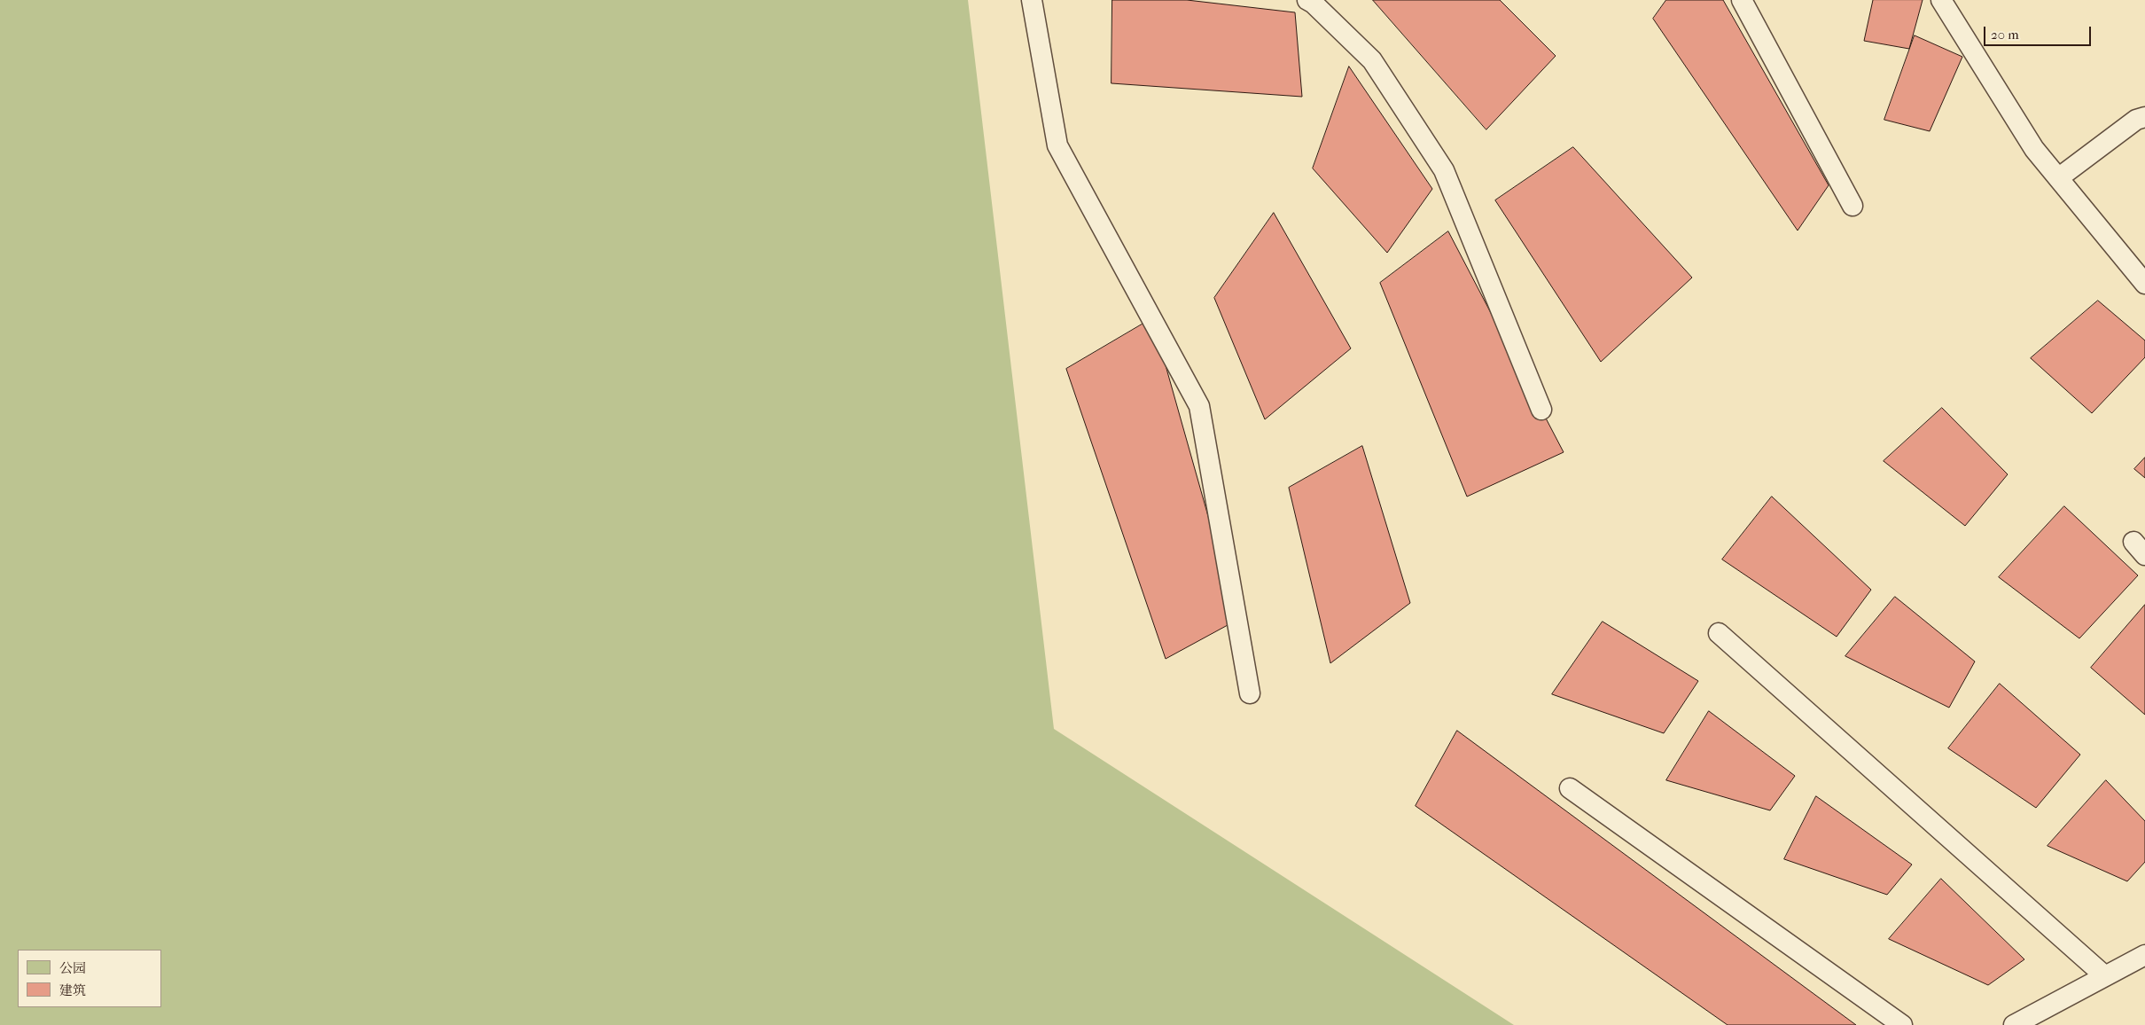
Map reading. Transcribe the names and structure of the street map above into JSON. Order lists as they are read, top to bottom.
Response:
{
  "legend": ["公园", "建筑"],
  "scale_bar": "20 m"
}
